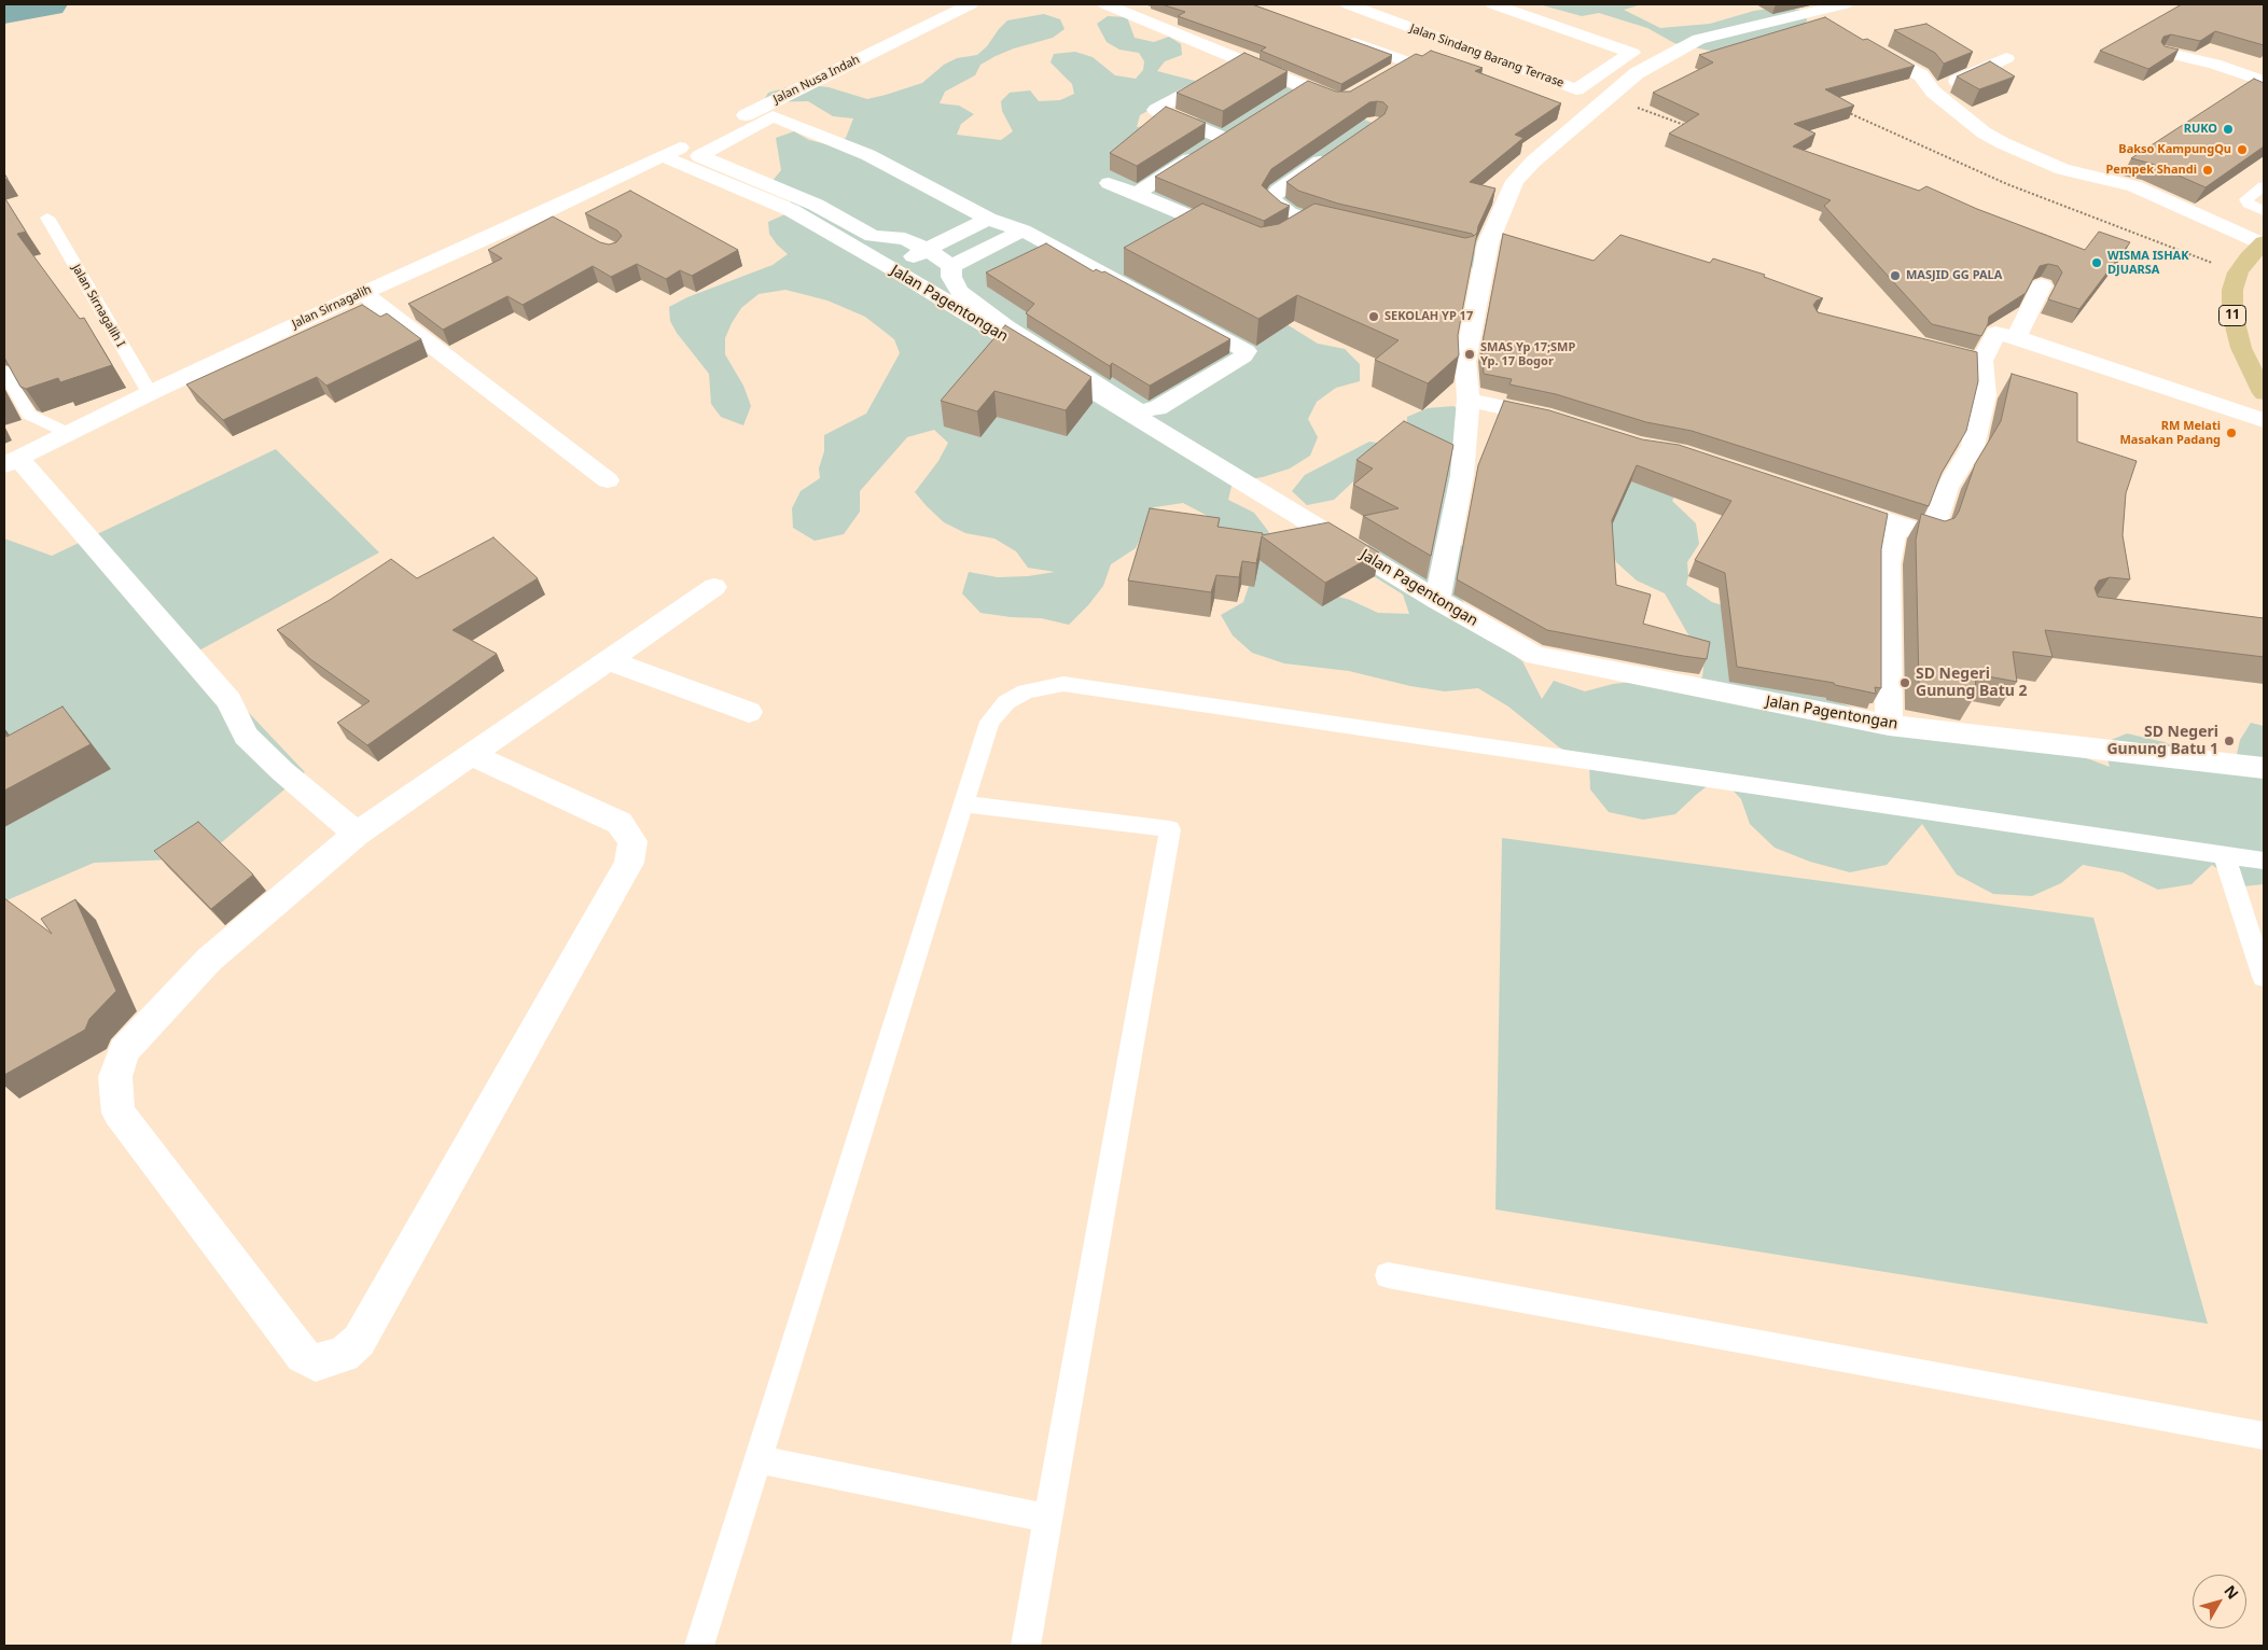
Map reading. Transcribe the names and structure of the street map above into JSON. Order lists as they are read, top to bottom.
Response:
{
  "streets": {
    "main road": ["11"],
    "street": [
      "Jalan Sindang Barang Terrase",
      "Jalan Nusa Indah",
      "Jalan Pagentongan",
      "Jalan Sirnagalih"
    ],
    "lane": ["Jalan Sirnagalih I"]
  },
  "crossings": [
    ["Jalan Nusa Indah", "Jalan Pagentongan"],
    ["Jalan Nusa Indah", "Jalan Sirnagalih"],
    ["Jalan Pagentongan", "Jalan Sirnagalih"],
    ["Jalan Sirnagalih I", "Jalan Sirnagalih"]
  ],
  "places": [
    "RUKO",
    "Bakso KampungQu",
    "Pempek Shandi",
    "WISMA ISHAK DJUARSA",
    "MASJID GG PALA",
    "SEKOLAH YP 17",
    "SMAS Yp 17;SMP Yp. 17 Bogor",
    "RM Melati Masakan Padang",
    "SD Negeri Gunung Batu 2",
    "SD Negeri Gunung Batu 1"
  ],
  "north": "top right"
}
